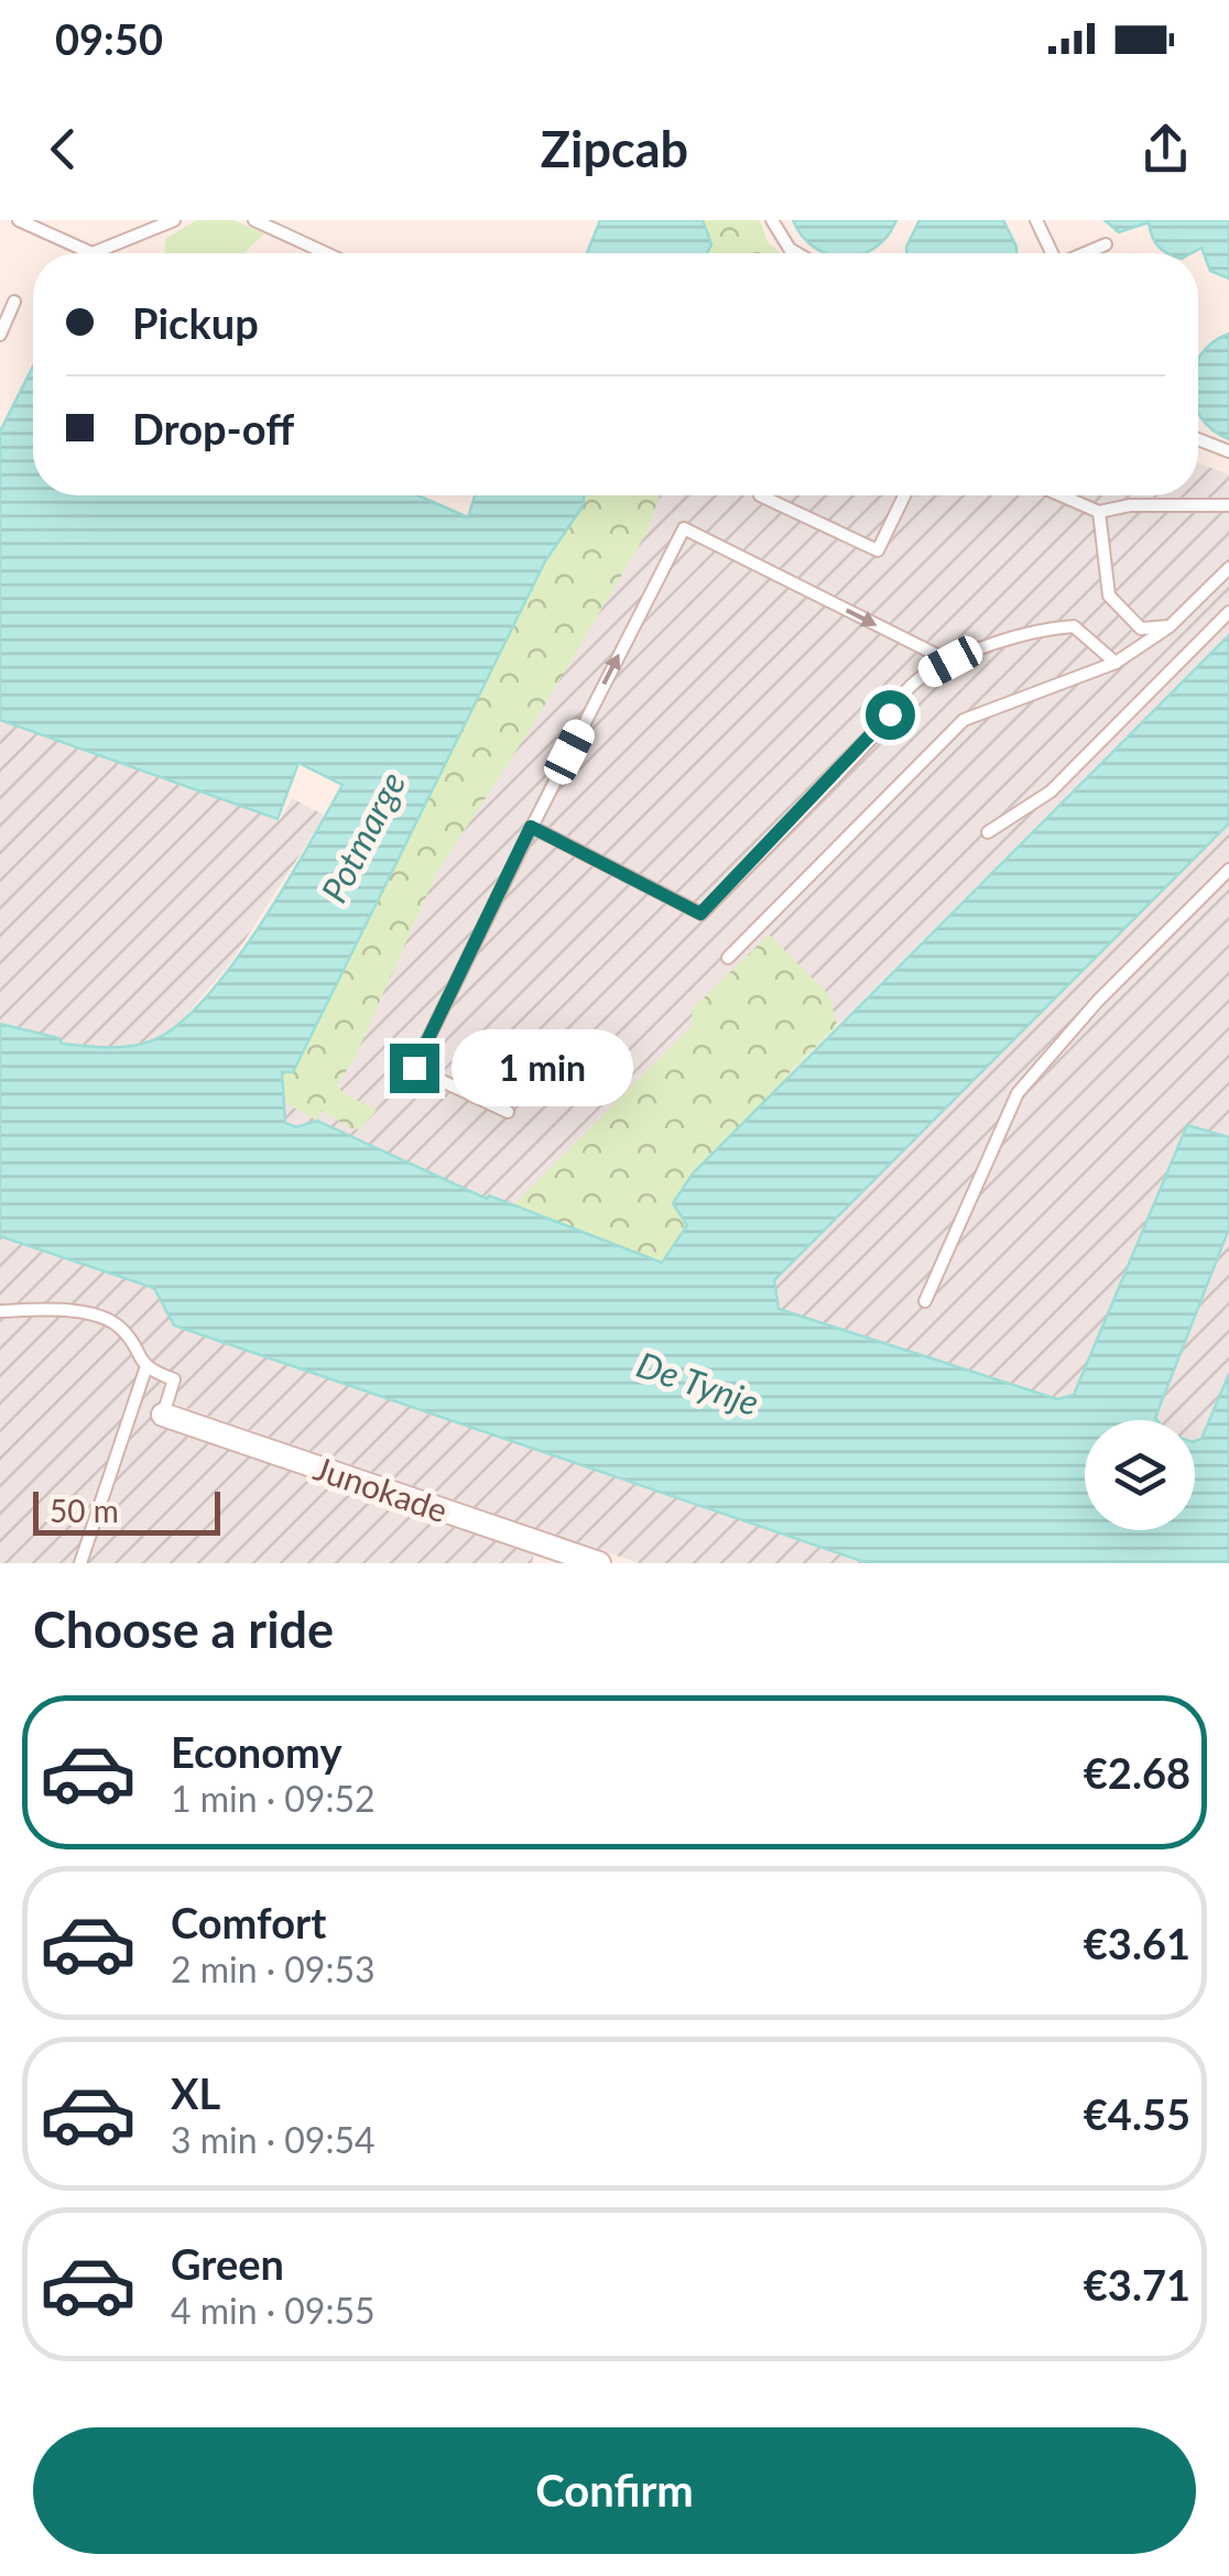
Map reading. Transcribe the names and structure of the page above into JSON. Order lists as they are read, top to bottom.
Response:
{
  "streets": {
    "street": ["Junokade"]
  },
  "water": ["Potmarge", "De Tynje"],
  "scale_bar": "50 m",
  "page": {
    "status": "09:50",
    "header": "Zipcab",
    "banner": ["Pickup", "Drop-off"],
    "bubble": "1 min",
    "scale": "50 m",
    "heading": "Choose a ride",
    "list": [
      {
        "name": "Economy",
        "note": "1 min · 09:52",
        "value": "€2.68"
      },
      {
        "name": "Comfort",
        "note": "2 min · 09:53",
        "value": "€3.61"
      },
      {
        "name": "XL",
        "note": "3 min · 09:54",
        "value": "€4.55"
      },
      {
        "name": "Green",
        "note": "4 min · 09:55",
        "value": "€3.71"
      }
    ],
    "buttons": "Confirm"
  }
}
